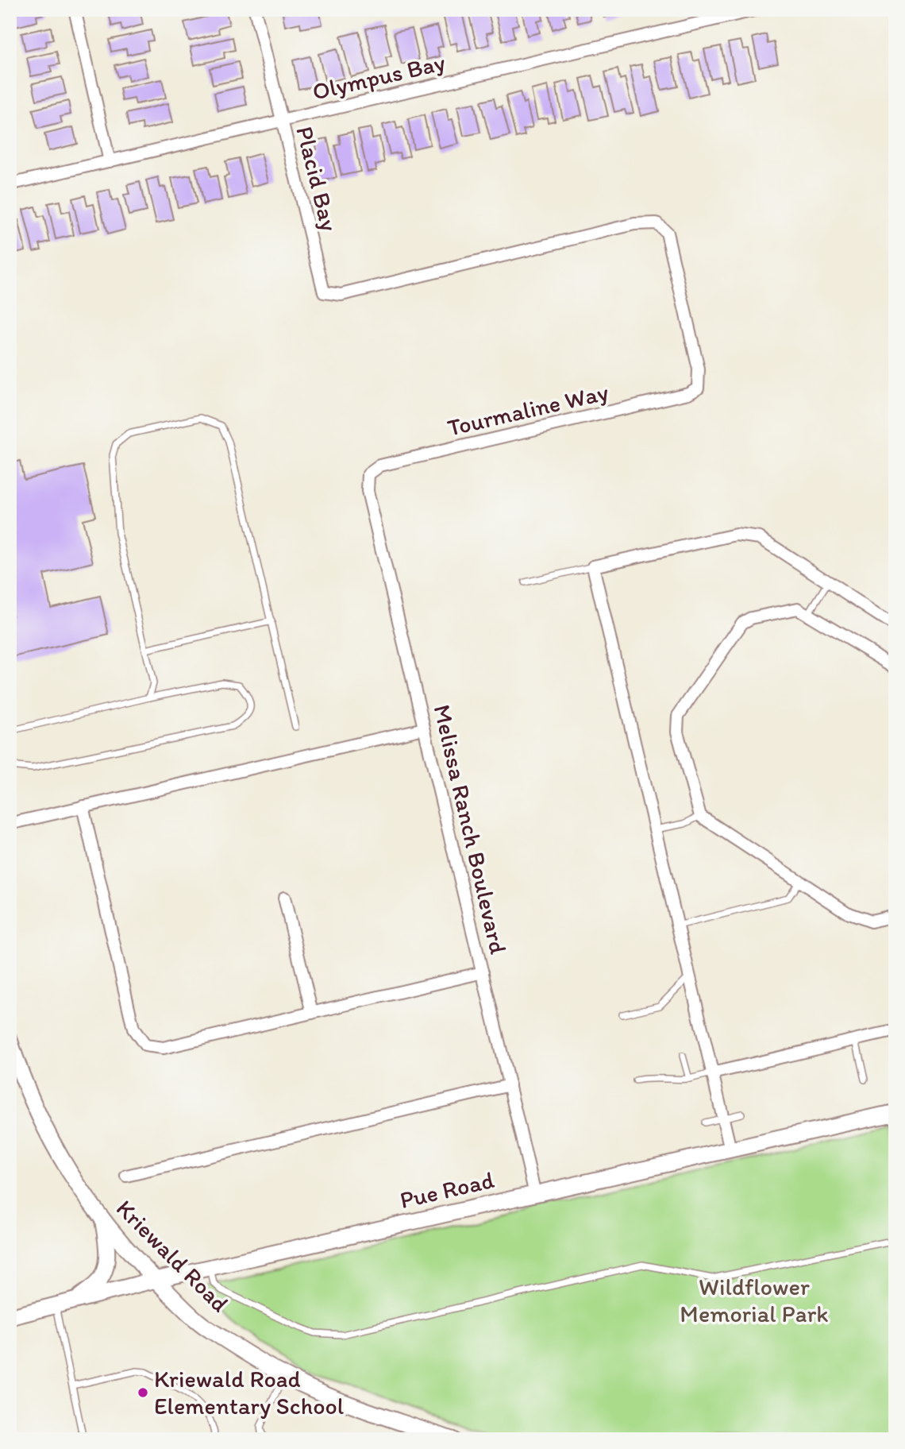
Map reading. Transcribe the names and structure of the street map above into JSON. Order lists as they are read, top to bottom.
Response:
{
  "streets": {
    "street": [
      "Olympus Bay",
      "Placid Bay",
      "Tourmaline Way",
      "Melissa Ranch Boulevard",
      "Pue Road",
      "Kriewald Road"
    ]
  },
  "crossings": [
    ["Olympus Bay", "Placid Bay"],
    ["Placid Bay", "Tourmaline Way"],
    ["Tourmaline Way", "Melissa Ranch Boulevard"],
    ["Melissa Ranch Boulevard", "Pue Road"],
    ["Pue Road", "Kriewald Road"]
  ],
  "parks": ["Wildflower Memorial Park"],
  "places": ["Kriewald Road Elementary School"]
}
